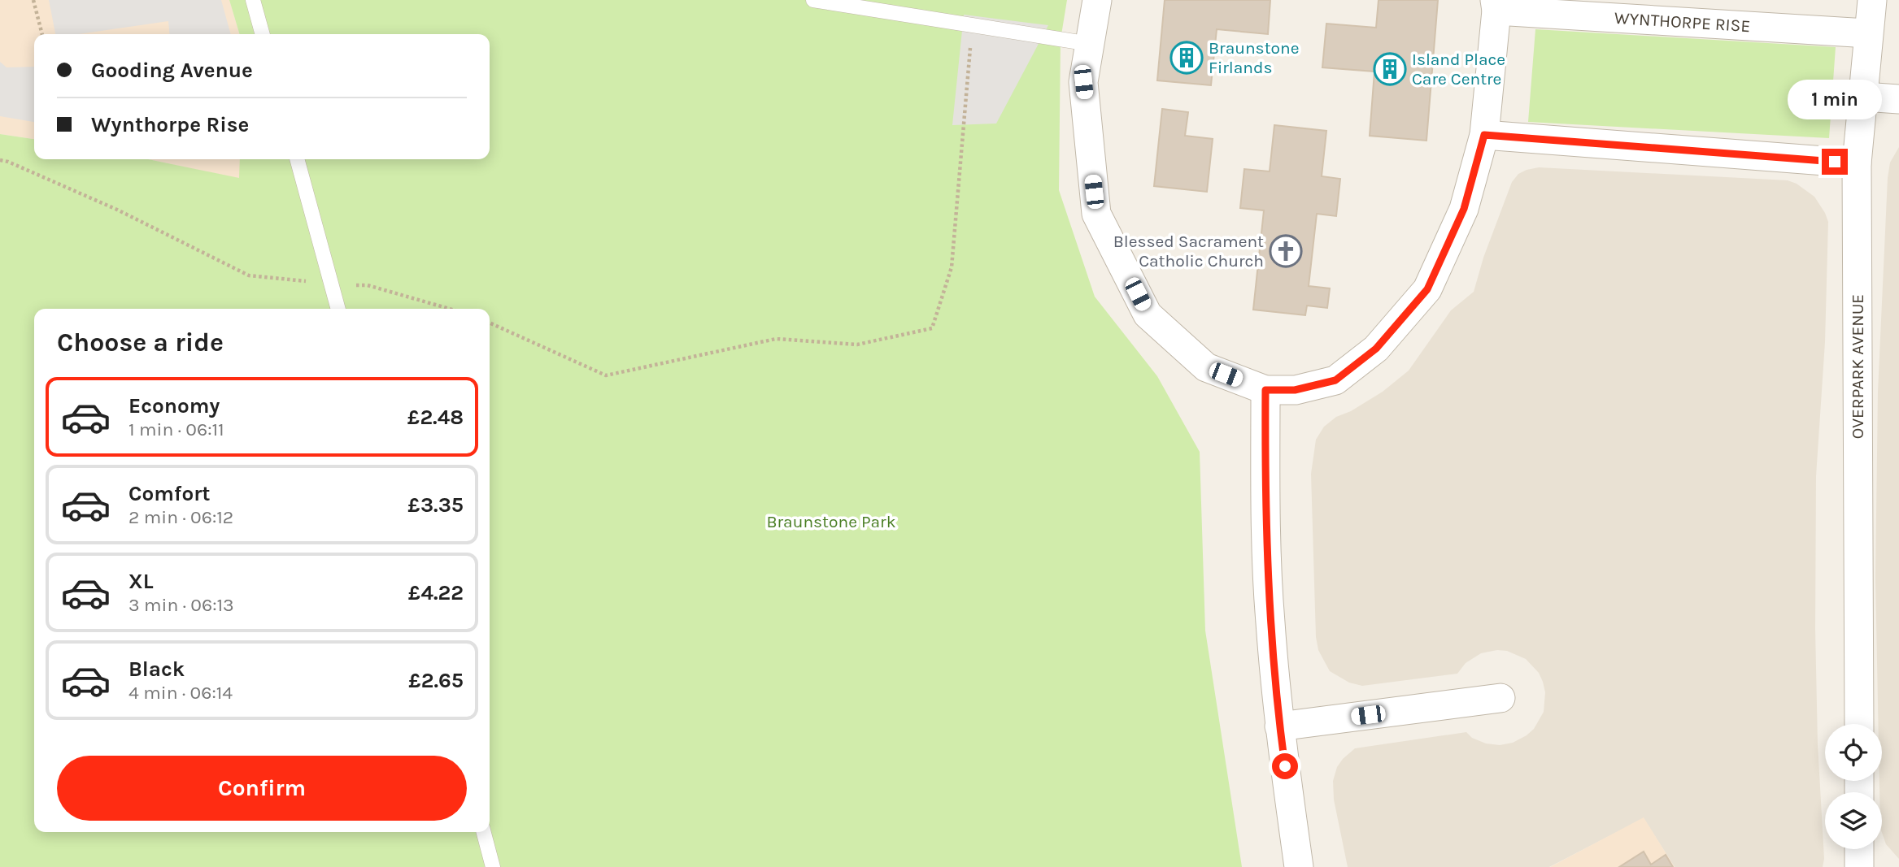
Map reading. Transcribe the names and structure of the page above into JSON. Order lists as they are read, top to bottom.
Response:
{
  "streets": {
    "street": ["WYNTHORPE RISE", "OVERPARK AVENUE"]
  },
  "crossings": [
    ["WYNTHORPE RISE", "OVERPARK AVENUE"]
  ],
  "parks": ["Braunstone Park"],
  "places": {
    "building": ["Braunstone Firlands", "Island Place Care Centre"],
    "church": ["Blessed Sacrament Catholic Church"]
  },
  "page": {
    "banner": ["Gooding Avenue", "Wynthorpe Rise"],
    "bubble": "1 min",
    "heading": "Choose a ride",
    "list": [
      {
        "name": "Economy",
        "note": "1 min · 06:11",
        "value": "£2.48"
      },
      {
        "name": "Comfort",
        "note": "2 min · 06:12",
        "value": "£3.35"
      },
      {
        "name": "XL",
        "note": "3 min · 06:13",
        "value": "£4.22"
      },
      {
        "name": "Black",
        "note": "4 min · 06:14",
        "value": "£2.65"
      }
    ],
    "buttons": "Confirm"
  }
}
